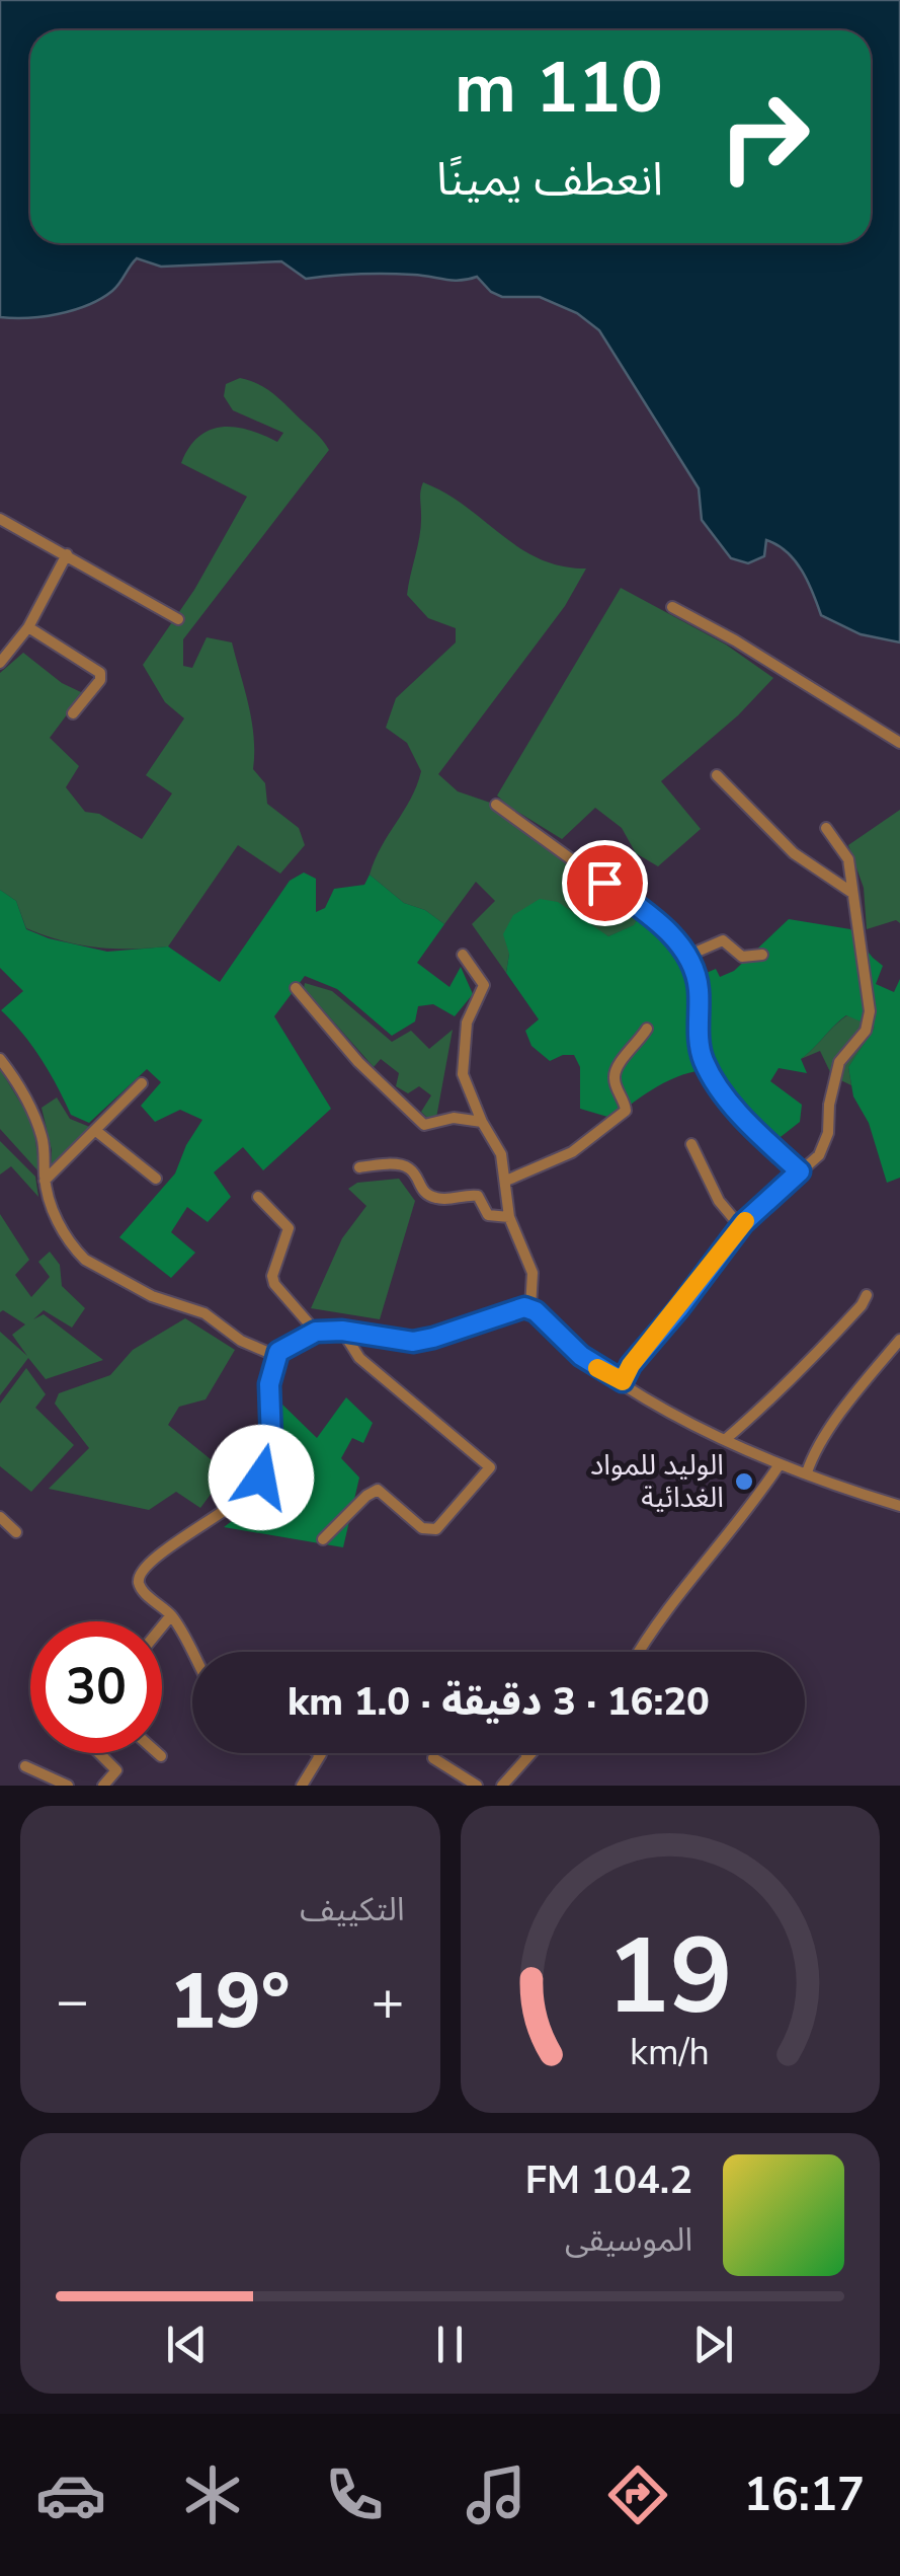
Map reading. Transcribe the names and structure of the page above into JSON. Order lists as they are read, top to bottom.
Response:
{
  "places": ["الوليد للمواد الغدائية"],
  "page": {
    "turn": ["110 m", "انعطف يمينًا"],
    "limit": "30",
    "trip": "16:20 · 3 دقيقة · 1.0 km",
    "tile": "التكييف",
    "heat": ["−", "19°", "+"],
    "song": ["104.2 FM", "الموسيقى"],
    "tabs": "16:17",
    "gauge": ["19", "km/h"]
  }
}
